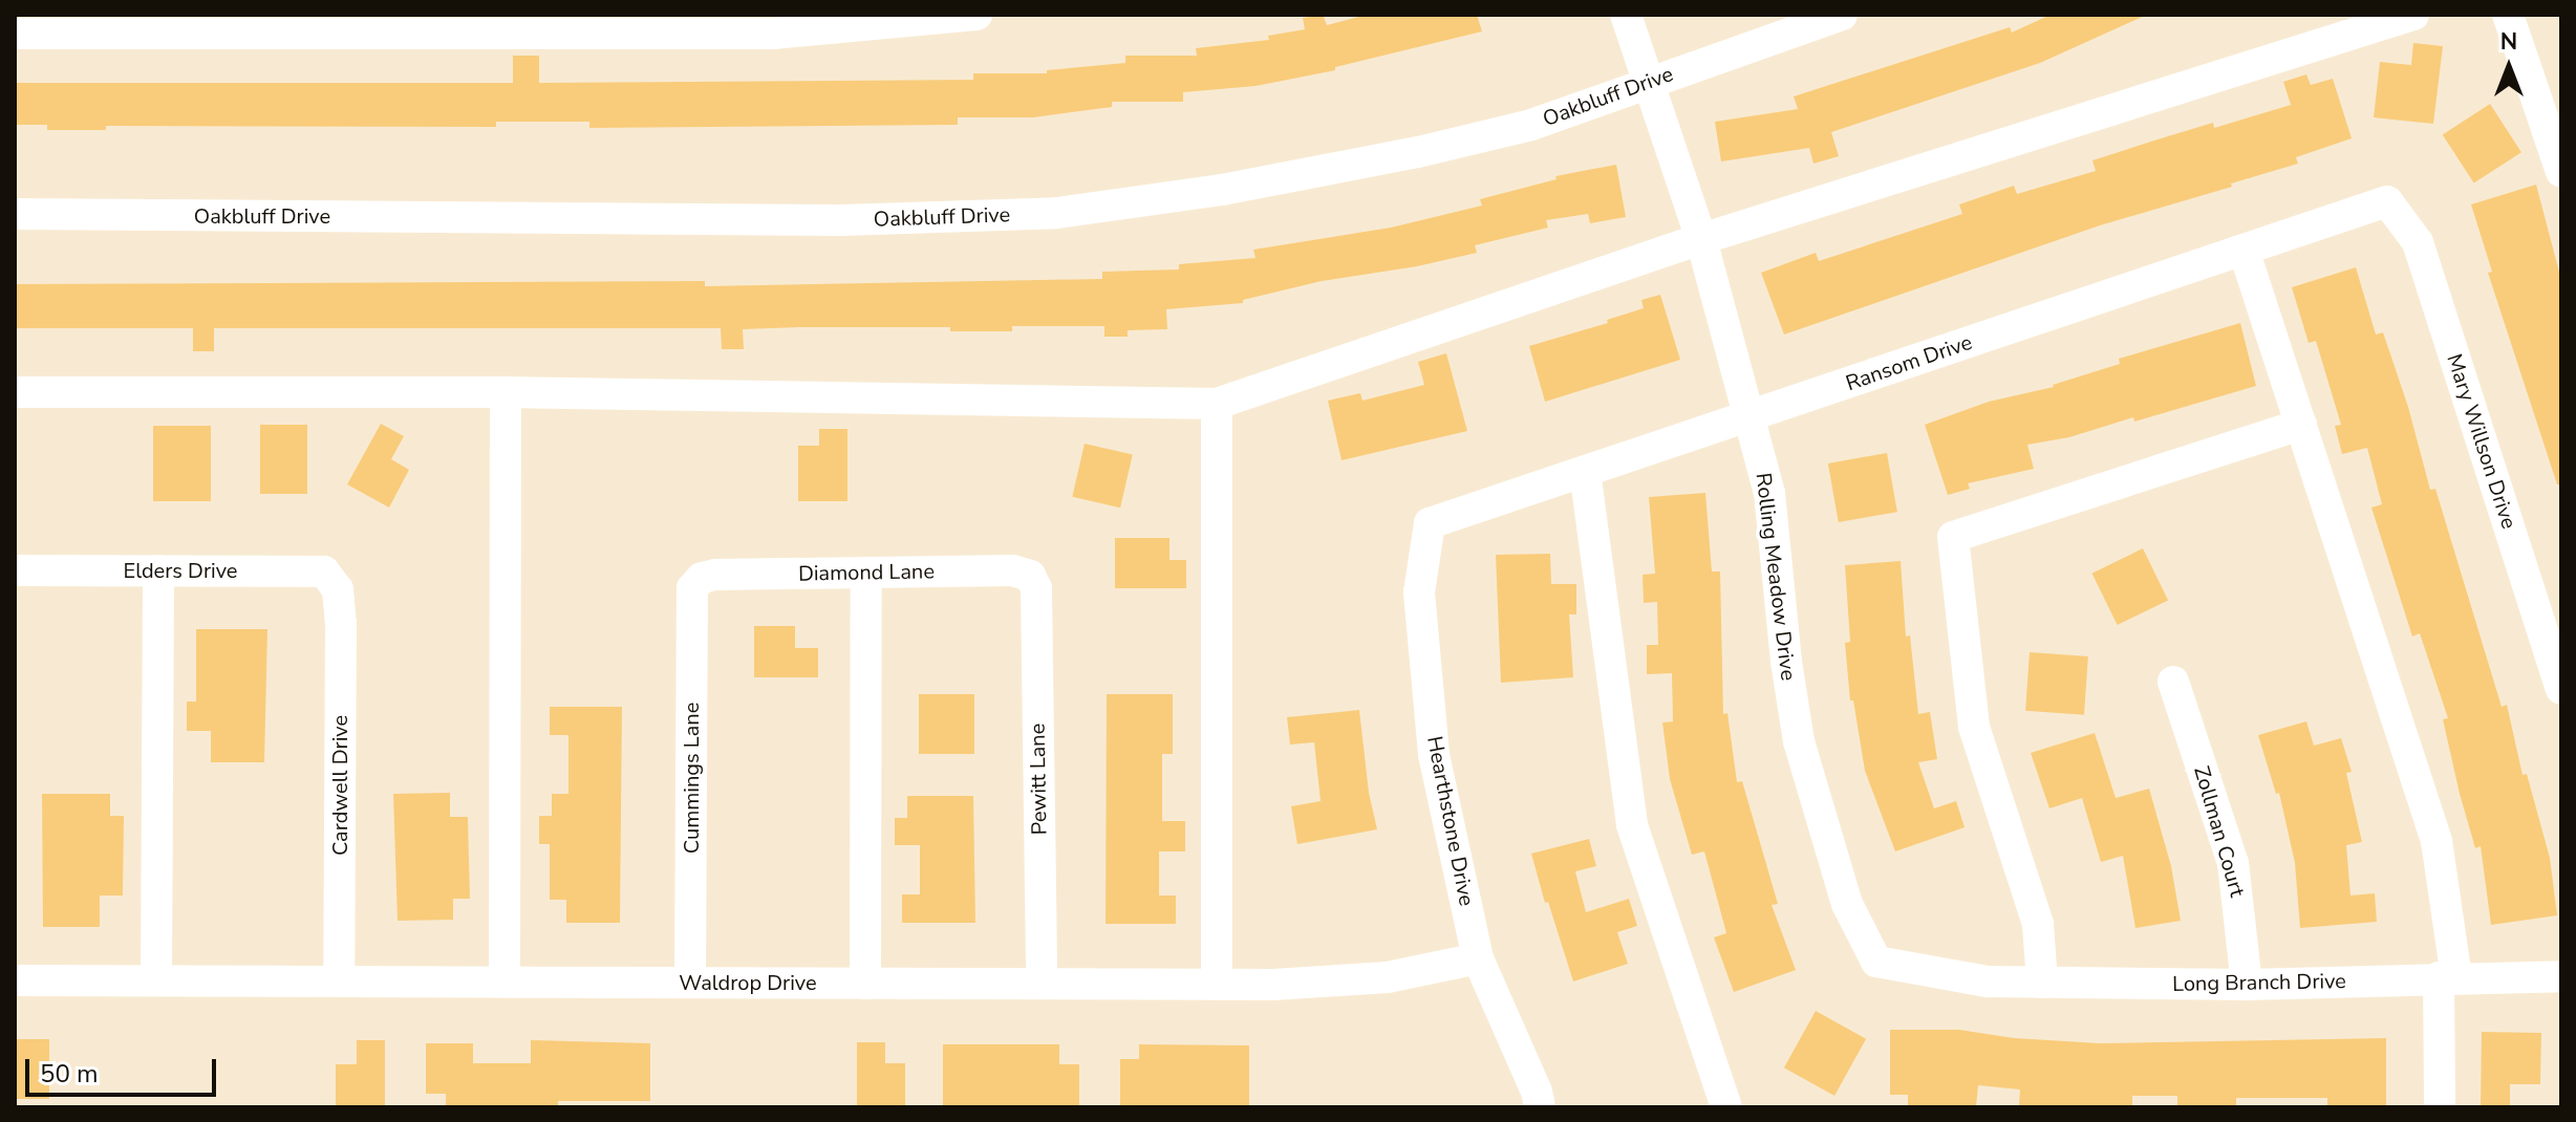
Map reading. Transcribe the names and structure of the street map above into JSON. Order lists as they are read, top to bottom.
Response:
{
  "streets": {
    "street": [
      "Oakbluff Drive",
      "Ransom Drive",
      "Mary Willson Drive",
      "Elders Drive",
      "Diamond Lane",
      "Rolling Meadow Drive",
      "Cummings Lane",
      "Pewitt Lane",
      "Cardwell Drive",
      "Hearthstone Drive",
      "Zollman Court",
      "Waldrop Drive",
      "Long Branch Drive"
    ]
  },
  "crossings": [
    ["Oakbluff Drive", "Rolling Meadow Drive"],
    ["Ransom Drive", "Mary Willson Drive"],
    ["Ransom Drive", "Rolling Meadow Drive"],
    ["Ransom Drive", "Hearthstone Drive"],
    ["Elders Drive", "Cardwell Drive"],
    ["Diamond Lane", "Cummings Lane"],
    ["Diamond Lane", "Pewitt Lane"],
    ["Rolling Meadow Drive", "Long Branch Drive"],
    ["Cummings Lane", "Waldrop Drive"],
    ["Pewitt Lane", "Waldrop Drive"],
    ["Cardwell Drive", "Waldrop Drive"],
    ["Hearthstone Drive", "Waldrop Drive"],
    ["Zollman Court", "Long Branch Drive"]
  ],
  "scale_bar": "50 m",
  "north": "top"
}
